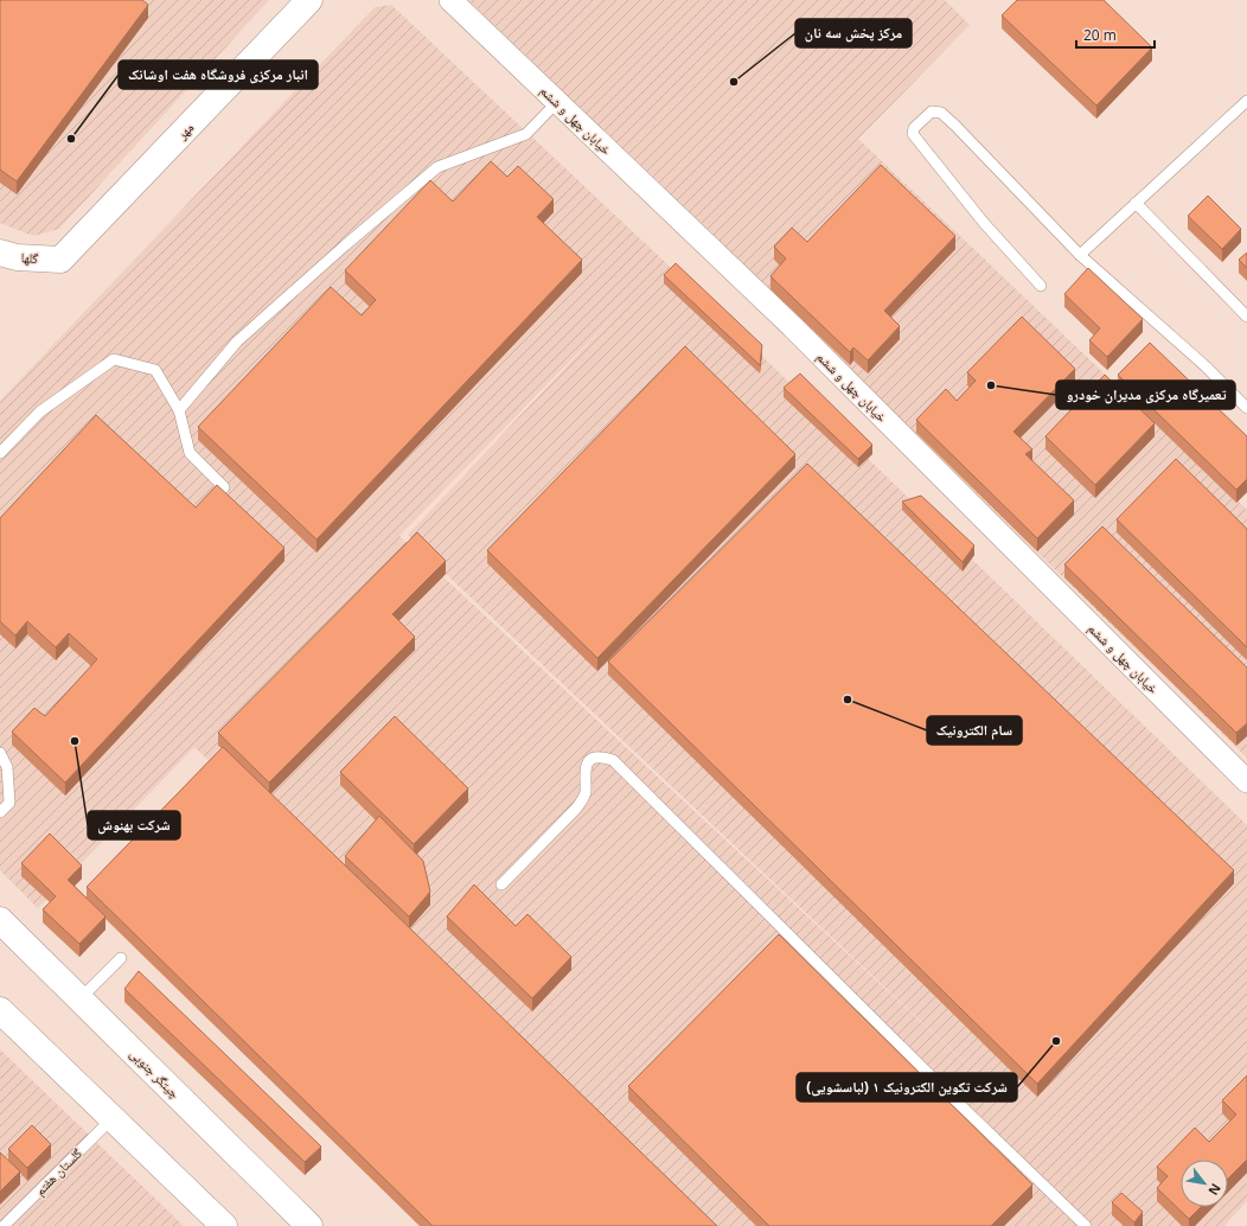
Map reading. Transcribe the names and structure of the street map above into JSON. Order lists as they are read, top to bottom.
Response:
{
  "streets": {
    "main road": ["مهر", "گلها", "چیتگر جنوبی"],
    "street": ["خیابان چهل و ششم"],
    "lane": ["گلستان هفتم"]
  },
  "crossings": [
    ["مهر", "گلها"]
  ],
  "places": [
    "مرکز پخش سه نان",
    "انبار مرکزی فروشگاه هفت اوشانک",
    "تعمیرگاه مرکزی مدیران خودرو",
    "سام الکترونیک",
    "شرکت بهنوش",
    "شرکت تکوین الکترونیک ۱ (لباسشویی)"
  ],
  "scale_bar": "20 m",
  "north": "bottom right"
}
